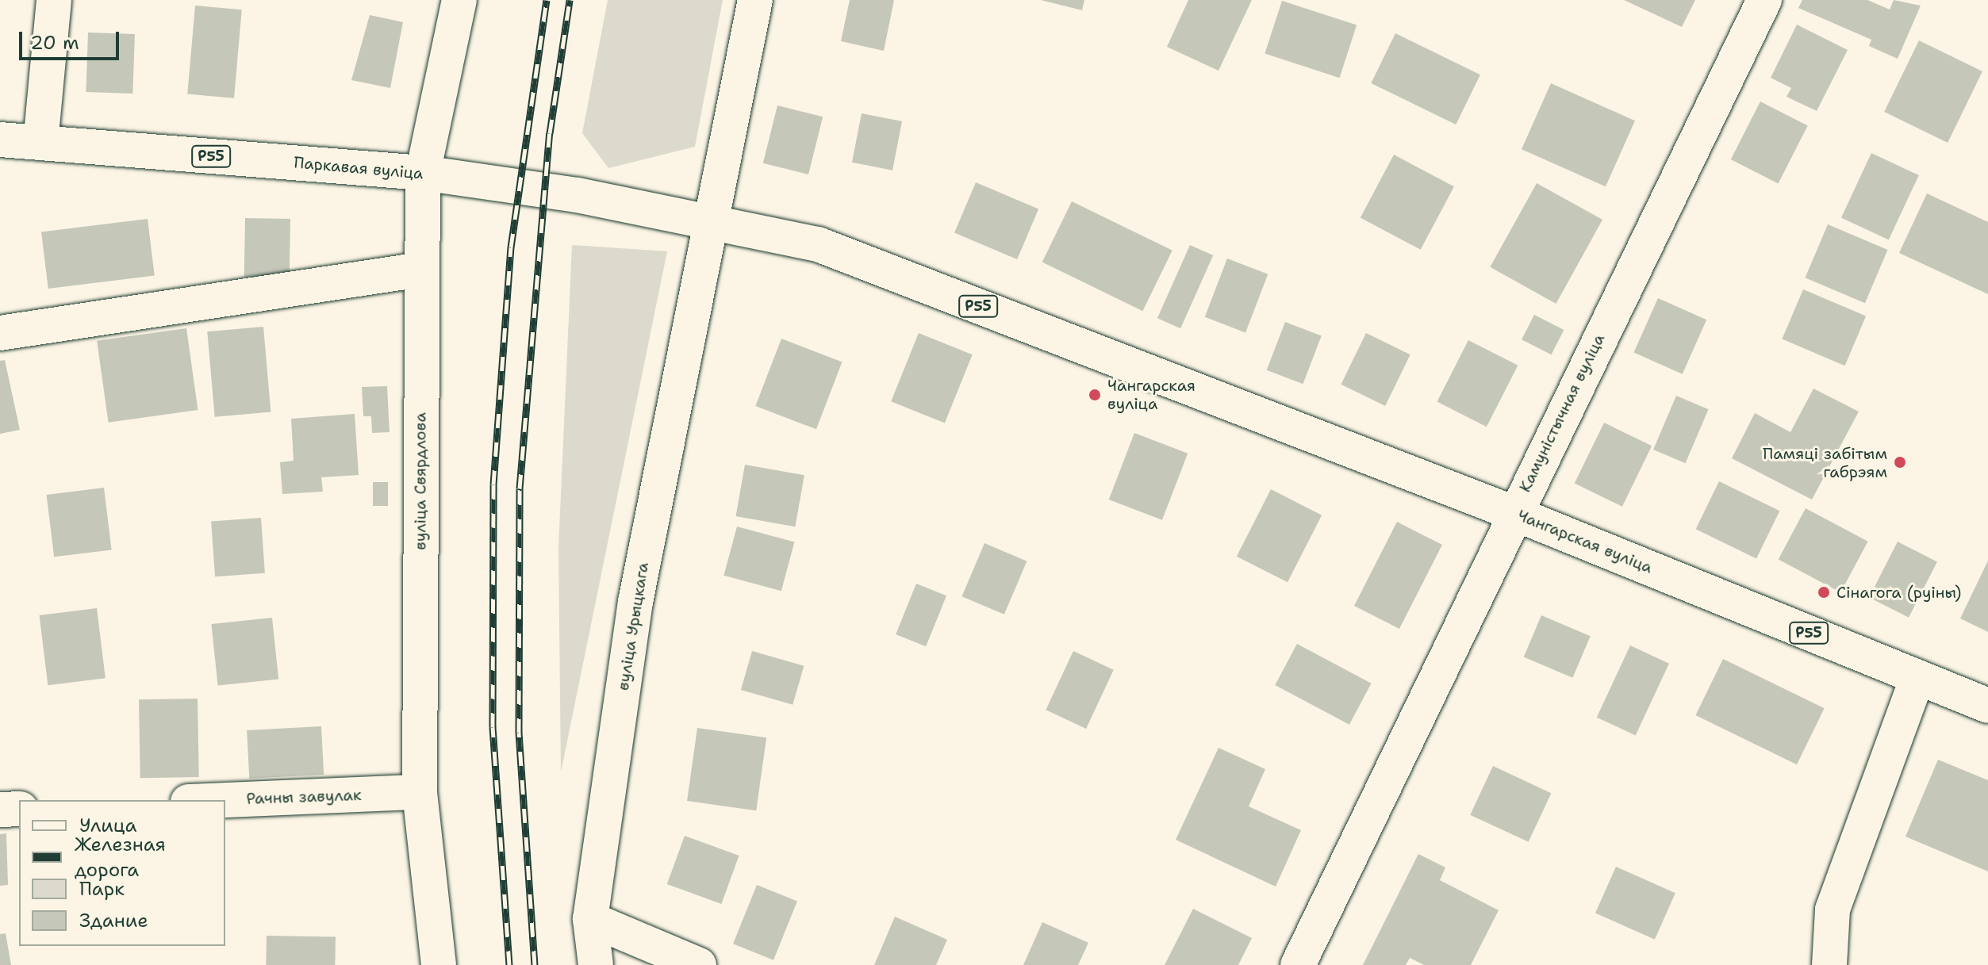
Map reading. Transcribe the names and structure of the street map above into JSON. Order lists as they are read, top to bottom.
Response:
{
  "streets": {
    "street": [
      "Р55",
      "Паркавая вуліца",
      "Камуністычная вуліца",
      "вуліца Свярдлова",
      "Чангарская вуліца",
      "вуліца Урыцкага",
      "Рачны завулак"
    ]
  },
  "crossings": [
    ["Паркавая вуліца", "вуліца Свярдлова"],
    ["Паркавая вуліца", "Чангарская вуліца"],
    ["Паркавая вуліца", "вуліца Урыцкага"],
    ["Камуністычная вуліца", "Чангарская вуліца"],
    ["вуліца Свярдлова", "Рачны завулак"],
    ["Чангарская вуліца", "вуліца Урыцкага"]
  ],
  "places": ["Чангарская вуліца", "Памяці забітым габрэям", "Сінагога (руіны)"],
  "legend": [
    "Улица",
    "Железная дорога",
    "Парк",
    "Здание"
  ],
  "scale_bar": "20 m"
}
